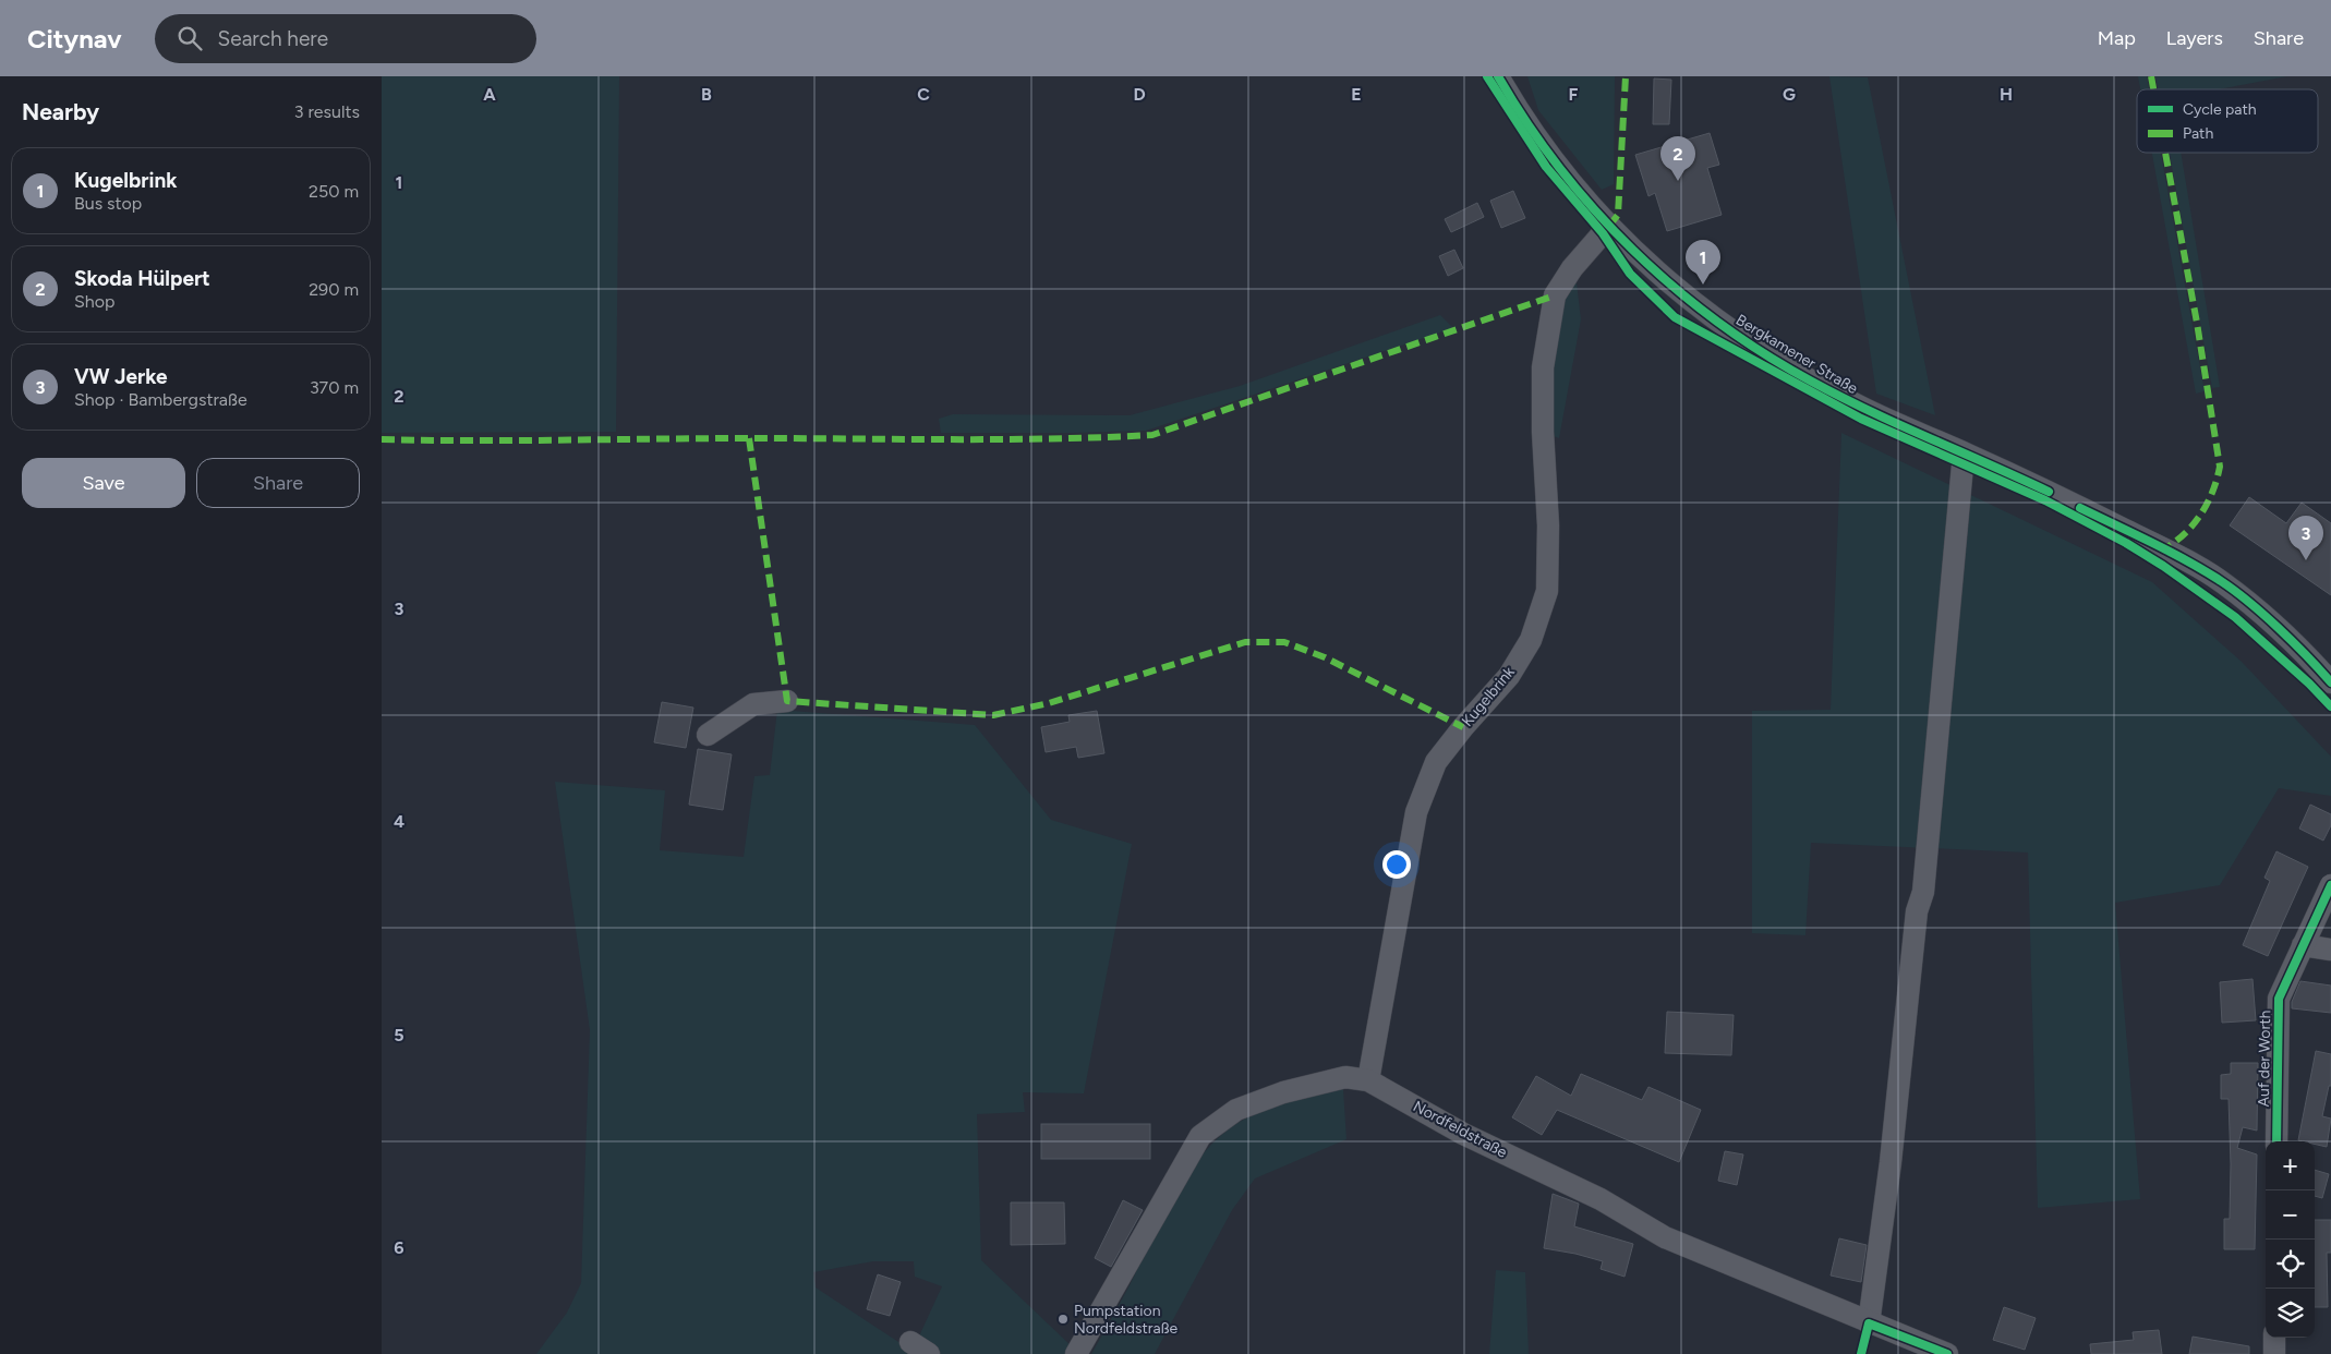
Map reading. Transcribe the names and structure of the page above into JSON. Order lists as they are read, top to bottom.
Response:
{
  "streets": {
    "street": [
      "Bergkamener Straße",
      "Kugelbrink",
      "Auf der Worth",
      "Nordfeldstraße"
    ]
  },
  "crossings": [
    ["Bergkamener Straße", "Kugelbrink"],
    ["Kugelbrink", "Nordfeldstraße"]
  ],
  "places": ["Pumpstation Nordfeldstraße"],
  "legend": ["Cycle path", "Path"],
  "page": {
    "header": "Citynav",
    "search": "Search here",
    "nav": ["Map", "Layers", "Share"],
    "heading": ["Nearby", "3 results"],
    "pins": ["2", "1", "3"],
    "list": [
      {
        "mark": "1",
        "name": "Kugelbrink",
        "note": "Bus stop",
        "value": "250 m"
      },
      {
        "mark": "2",
        "name": "Skoda Hülpert",
        "note": "Shop",
        "value": "290 m"
      },
      {
        "mark": "3",
        "name": "VW Jerke",
        "note": "Shop · Bambergstraße",
        "value": "370 m"
      }
    ],
    "buttons": ["Save", "Share"],
    "map_buttons": ["+", "−"]
  },
  "grid": {
    "columns": [
      "A",
      "B",
      "C",
      "D",
      "E",
      "F",
      "G",
      "H"
    ],
    "rows": [
      "1",
      "2",
      "3",
      "4",
      "5",
      "6"
    ]
  }
}
